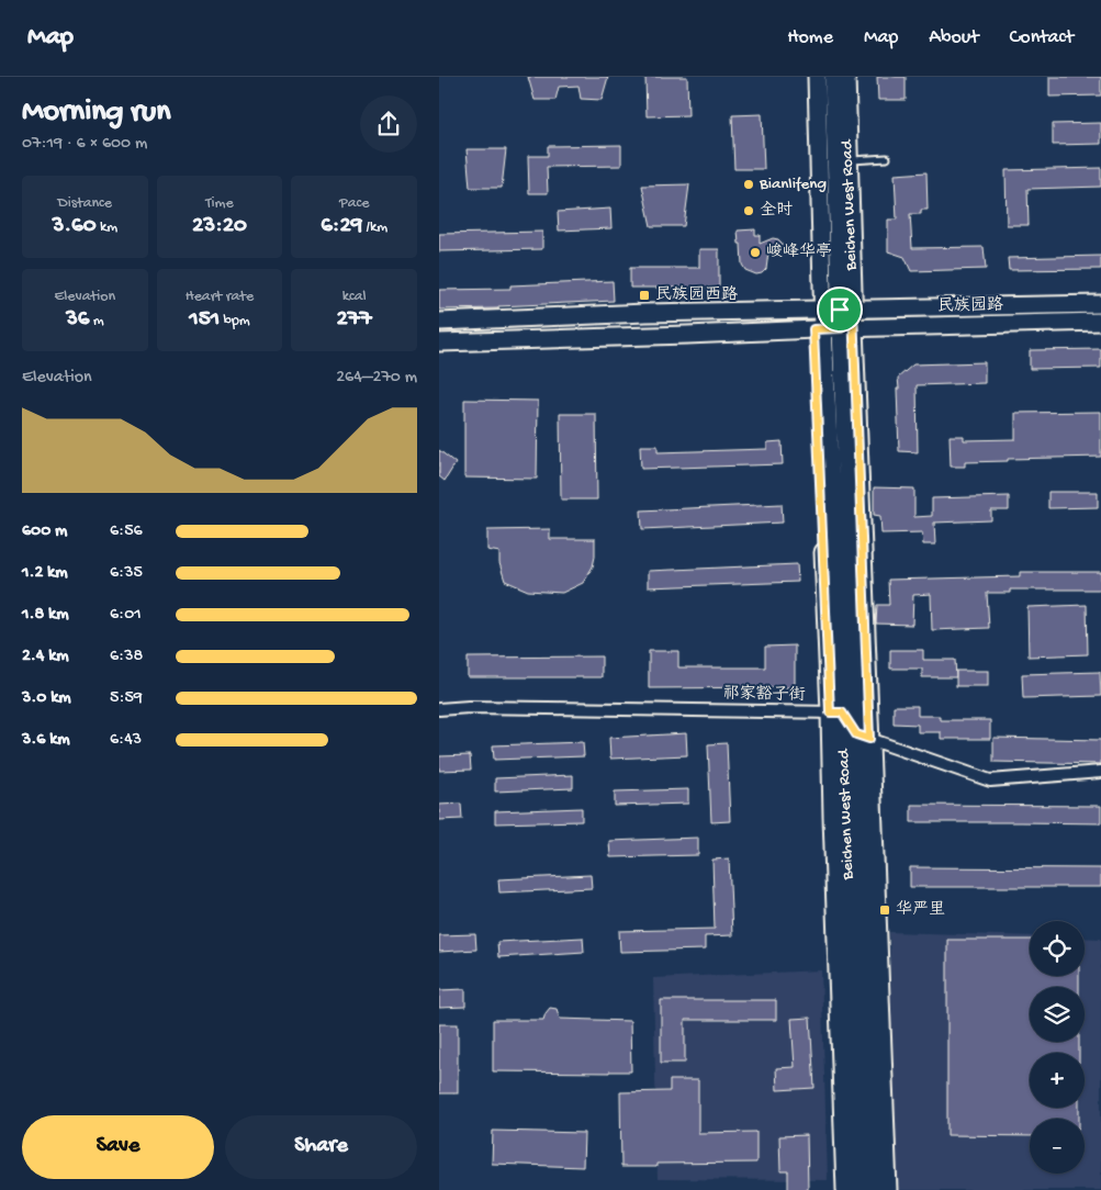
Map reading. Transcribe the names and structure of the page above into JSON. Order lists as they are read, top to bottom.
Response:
{
  "streets": {
    "main road": ["Beichen West Road", "民族园路"],
    "street": ["祁家豁子街"]
  },
  "crossings": [
    ["Beichen West Road", "民族园路"],
    ["Beichen West Road", "祁家豁子街"]
  ],
  "places": {
    "other": ["Bianlifeng", "全时", "峻峰华亭"],
    "transit": ["民族园西路", "华严里"]
  },
  "page": {
    "header": "Map",
    "nav": [
      "Home",
      "Map",
      "About",
      "Contact"
    ],
    "heading": ["Morning run", "07:19 · 6 × 600 m"],
    "stats": [
      ["Distance", "3.60 km"],
      ["Time", "23:20"],
      ["Pace", "6:29 /km"],
      ["Elevation", "36 m"],
      ["Heart rate", "151 bpm"],
      ["kcal", "277"]
    ],
    "chart": ["Elevation", "264–270 m"],
    "list": [
      {
        "name": "600 m",
        "note": "6:56"
      },
      {
        "name": "1.2 km",
        "note": "6:35"
      },
      {
        "name": "1.8 km",
        "note": "6:01"
      },
      {
        "name": "2.4 km",
        "note": "6:38"
      },
      {
        "name": "3.0 km",
        "note": "5:59"
      },
      {
        "name": "3.6 km",
        "note": "6:43"
      }
    ],
    "map_buttons": ["+", "−"],
    "buttons": ["Save", "Share"]
  }
}
